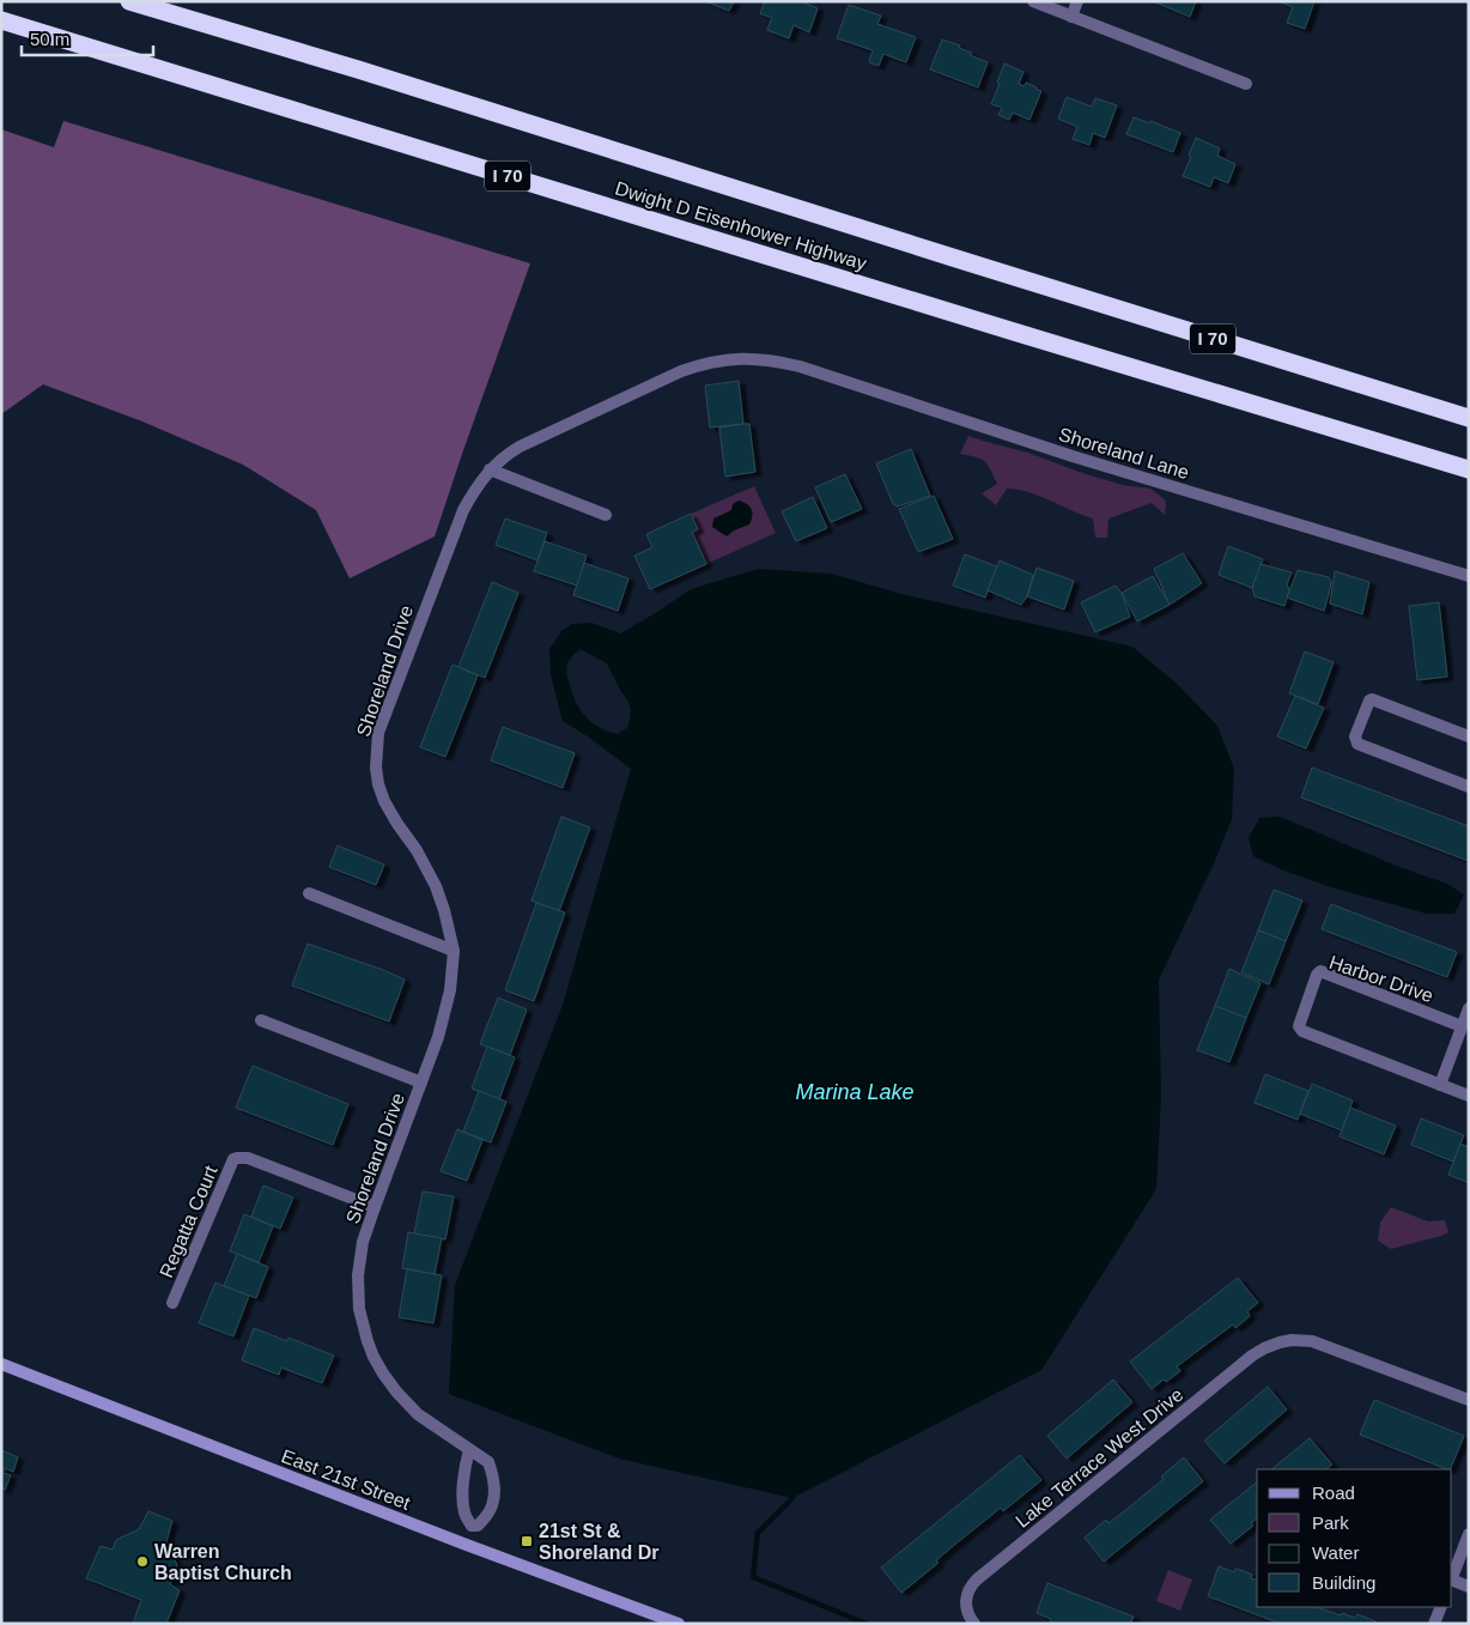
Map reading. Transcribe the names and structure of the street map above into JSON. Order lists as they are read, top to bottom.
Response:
{
  "streets": {
    "highway": ["I 70", "Dwight D Eisenhower Highway"],
    "main road": ["East 21st Street"],
    "street": [
      "Shoreland Lane",
      "Shoreland Drive",
      "Harbor Drive",
      "Regatta Court",
      "Lake Terrace West Drive"
    ]
  },
  "crossings": [
    ["Shoreland Lane", "Shoreland Drive"],
    ["Shoreland Drive", "Regatta Court"],
    ["Shoreland Drive", "East 21st Street"]
  ],
  "water": ["Marina Lake"],
  "places": {
    "transit": ["21st St & Shoreland Dr"],
    "other": ["Warren Baptist Church"]
  },
  "legend": [
    "Road",
    "Park",
    "Water",
    "Building"
  ],
  "scale_bar": "50 m"
}
